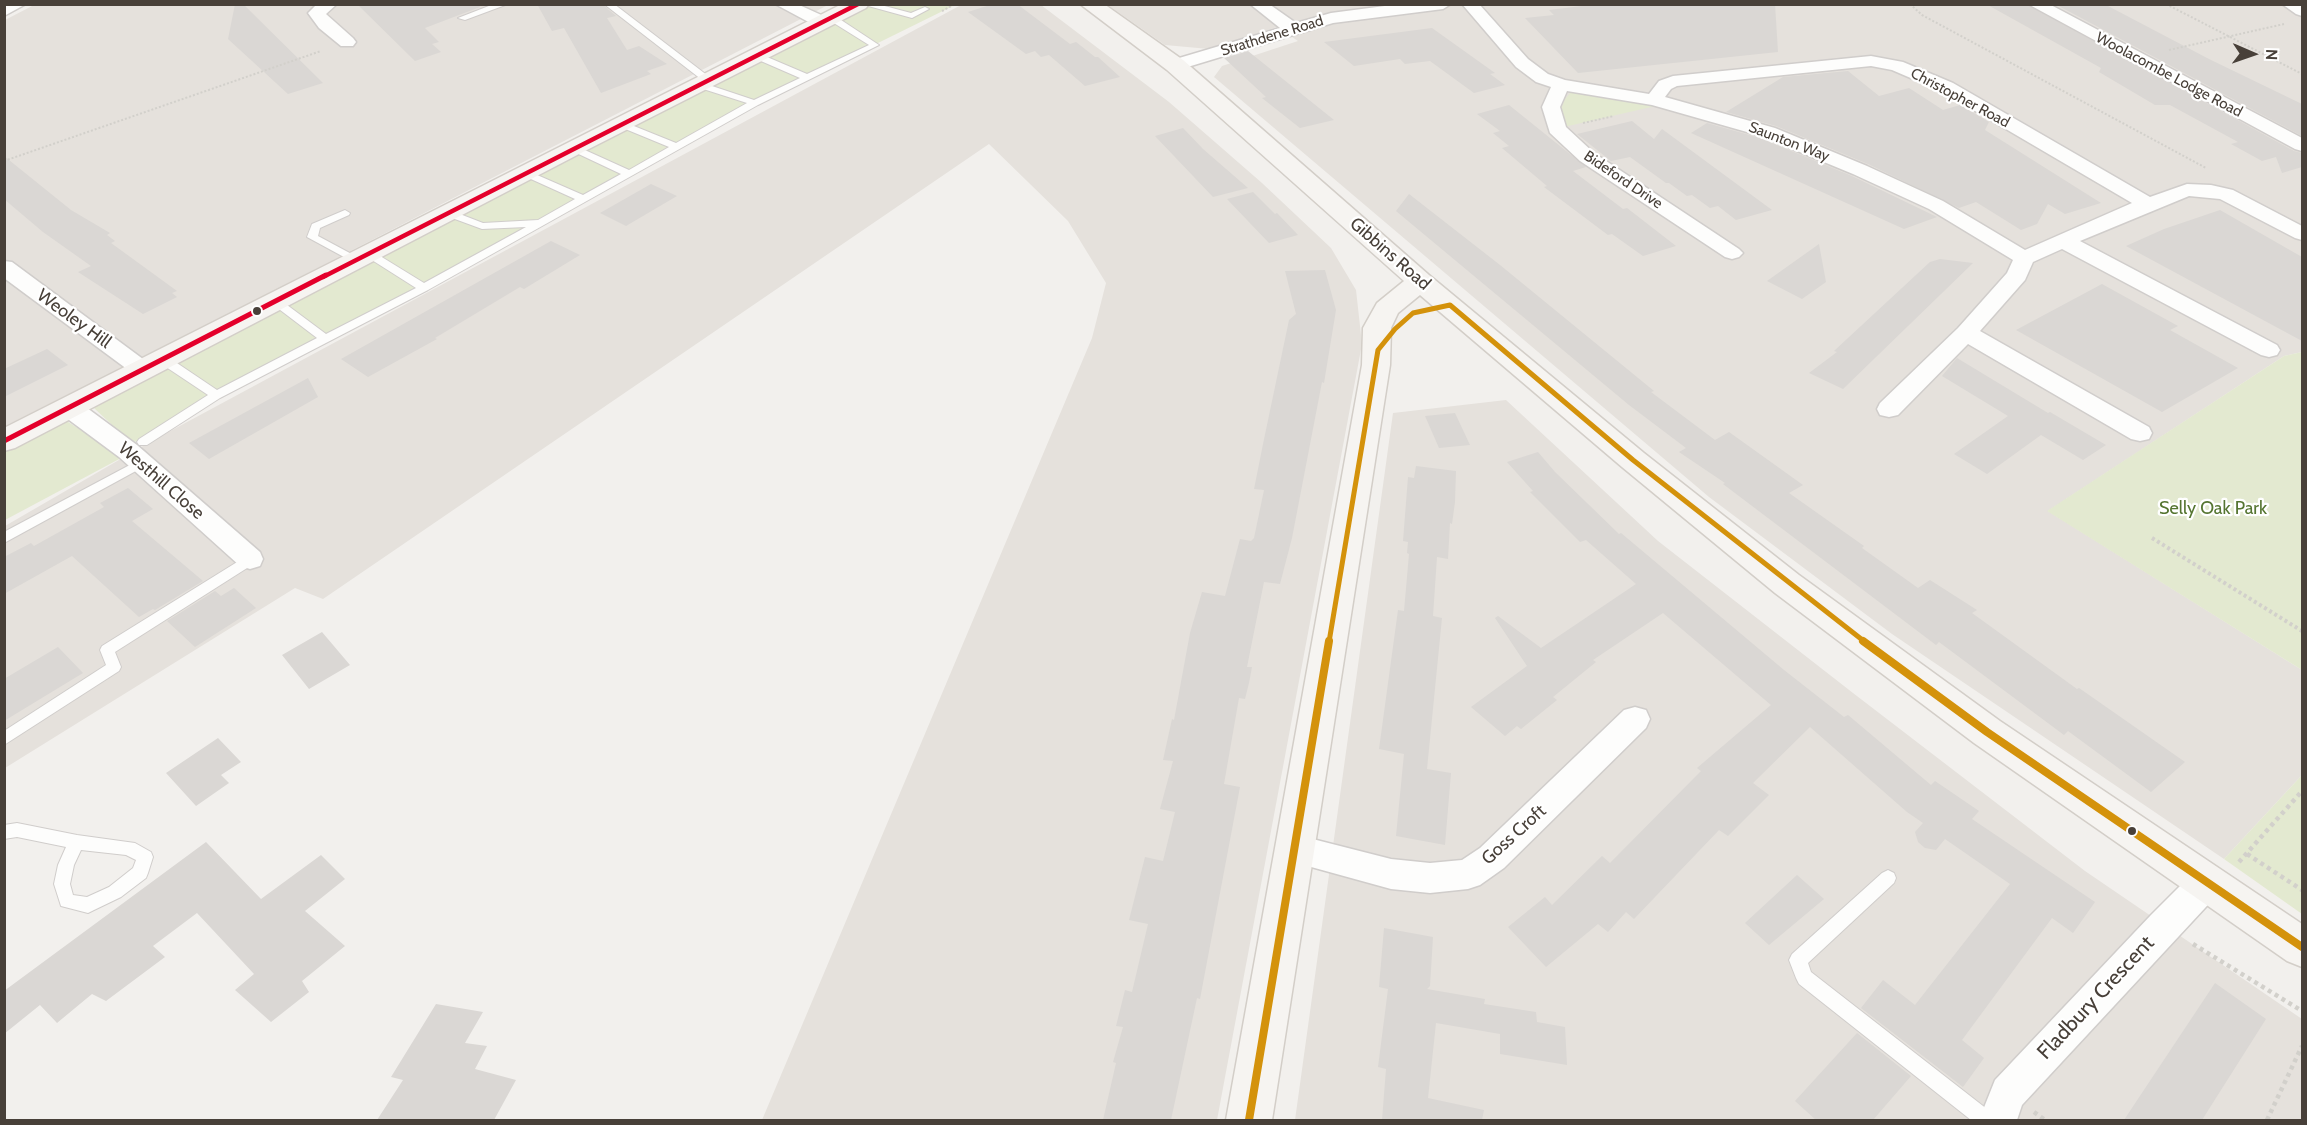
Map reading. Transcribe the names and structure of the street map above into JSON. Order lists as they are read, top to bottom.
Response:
{
  "streets": {
    "street": [
      "Strathdene Road",
      "Woolacombe Lodge Road",
      "Christopher Road",
      "Saunton Way",
      "Bideford Drive",
      "Gibbins Road",
      "Weoley Hill",
      "Westhill Close",
      "Goss Croft",
      "Fladbury Crescent"
    ]
  },
  "crossings": [
    ["Strathdene Road", "Gibbins Road"],
    ["Christopher Road", "Saunton Way"],
    ["Saunton Way", "Bideford Drive"],
    ["Gibbins Road", "Fladbury Crescent"]
  ],
  "parks": ["Selly Oak Park"],
  "north": "right"
}
